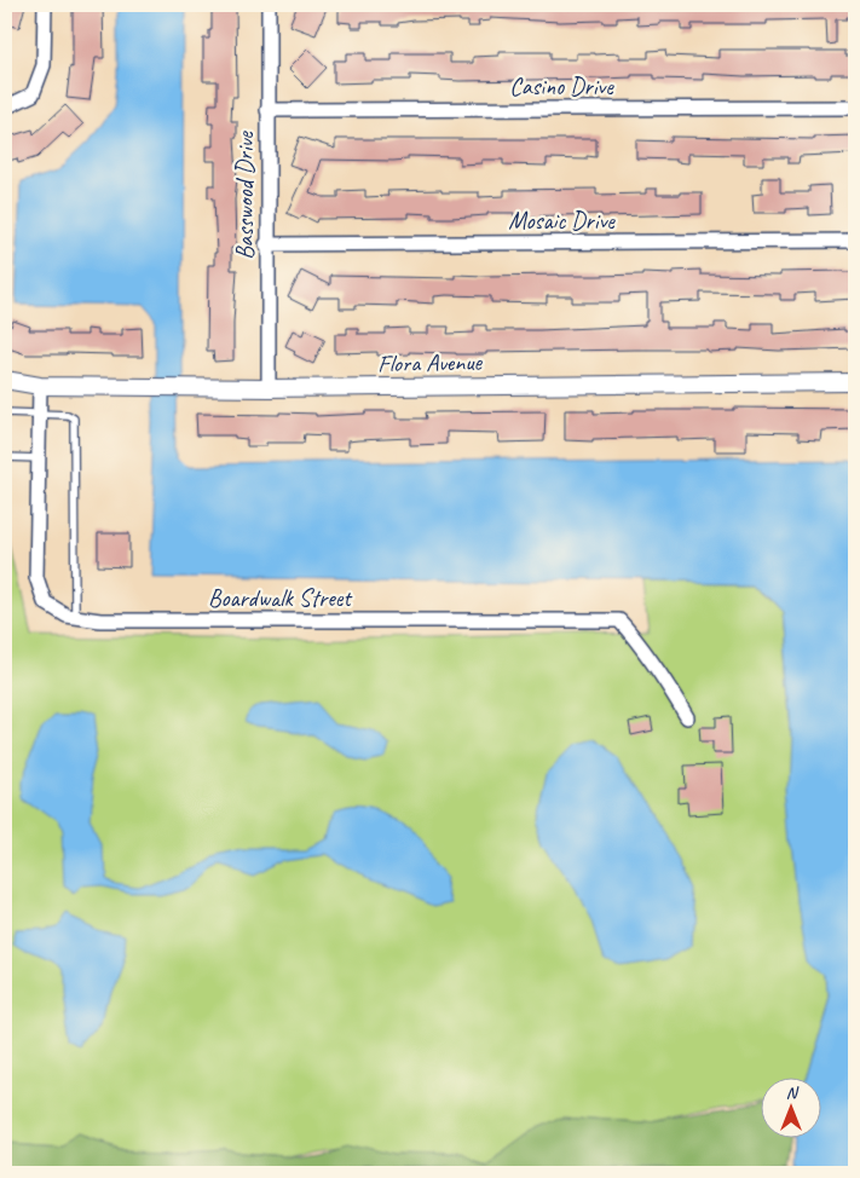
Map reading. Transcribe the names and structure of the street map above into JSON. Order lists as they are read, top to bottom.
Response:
{
  "streets": {
    "street": [
      "Casino Drive",
      "Basswood Drive",
      "Mosaic Drive",
      "Flora Avenue",
      "Boardwalk Street"
    ]
  },
  "crossings": [
    ["Casino Drive", "Basswood Drive"],
    ["Basswood Drive", "Mosaic Drive"],
    ["Basswood Drive", "Flora Avenue"],
    ["Flora Avenue", "Boardwalk Street"]
  ],
  "north": "top"
}
